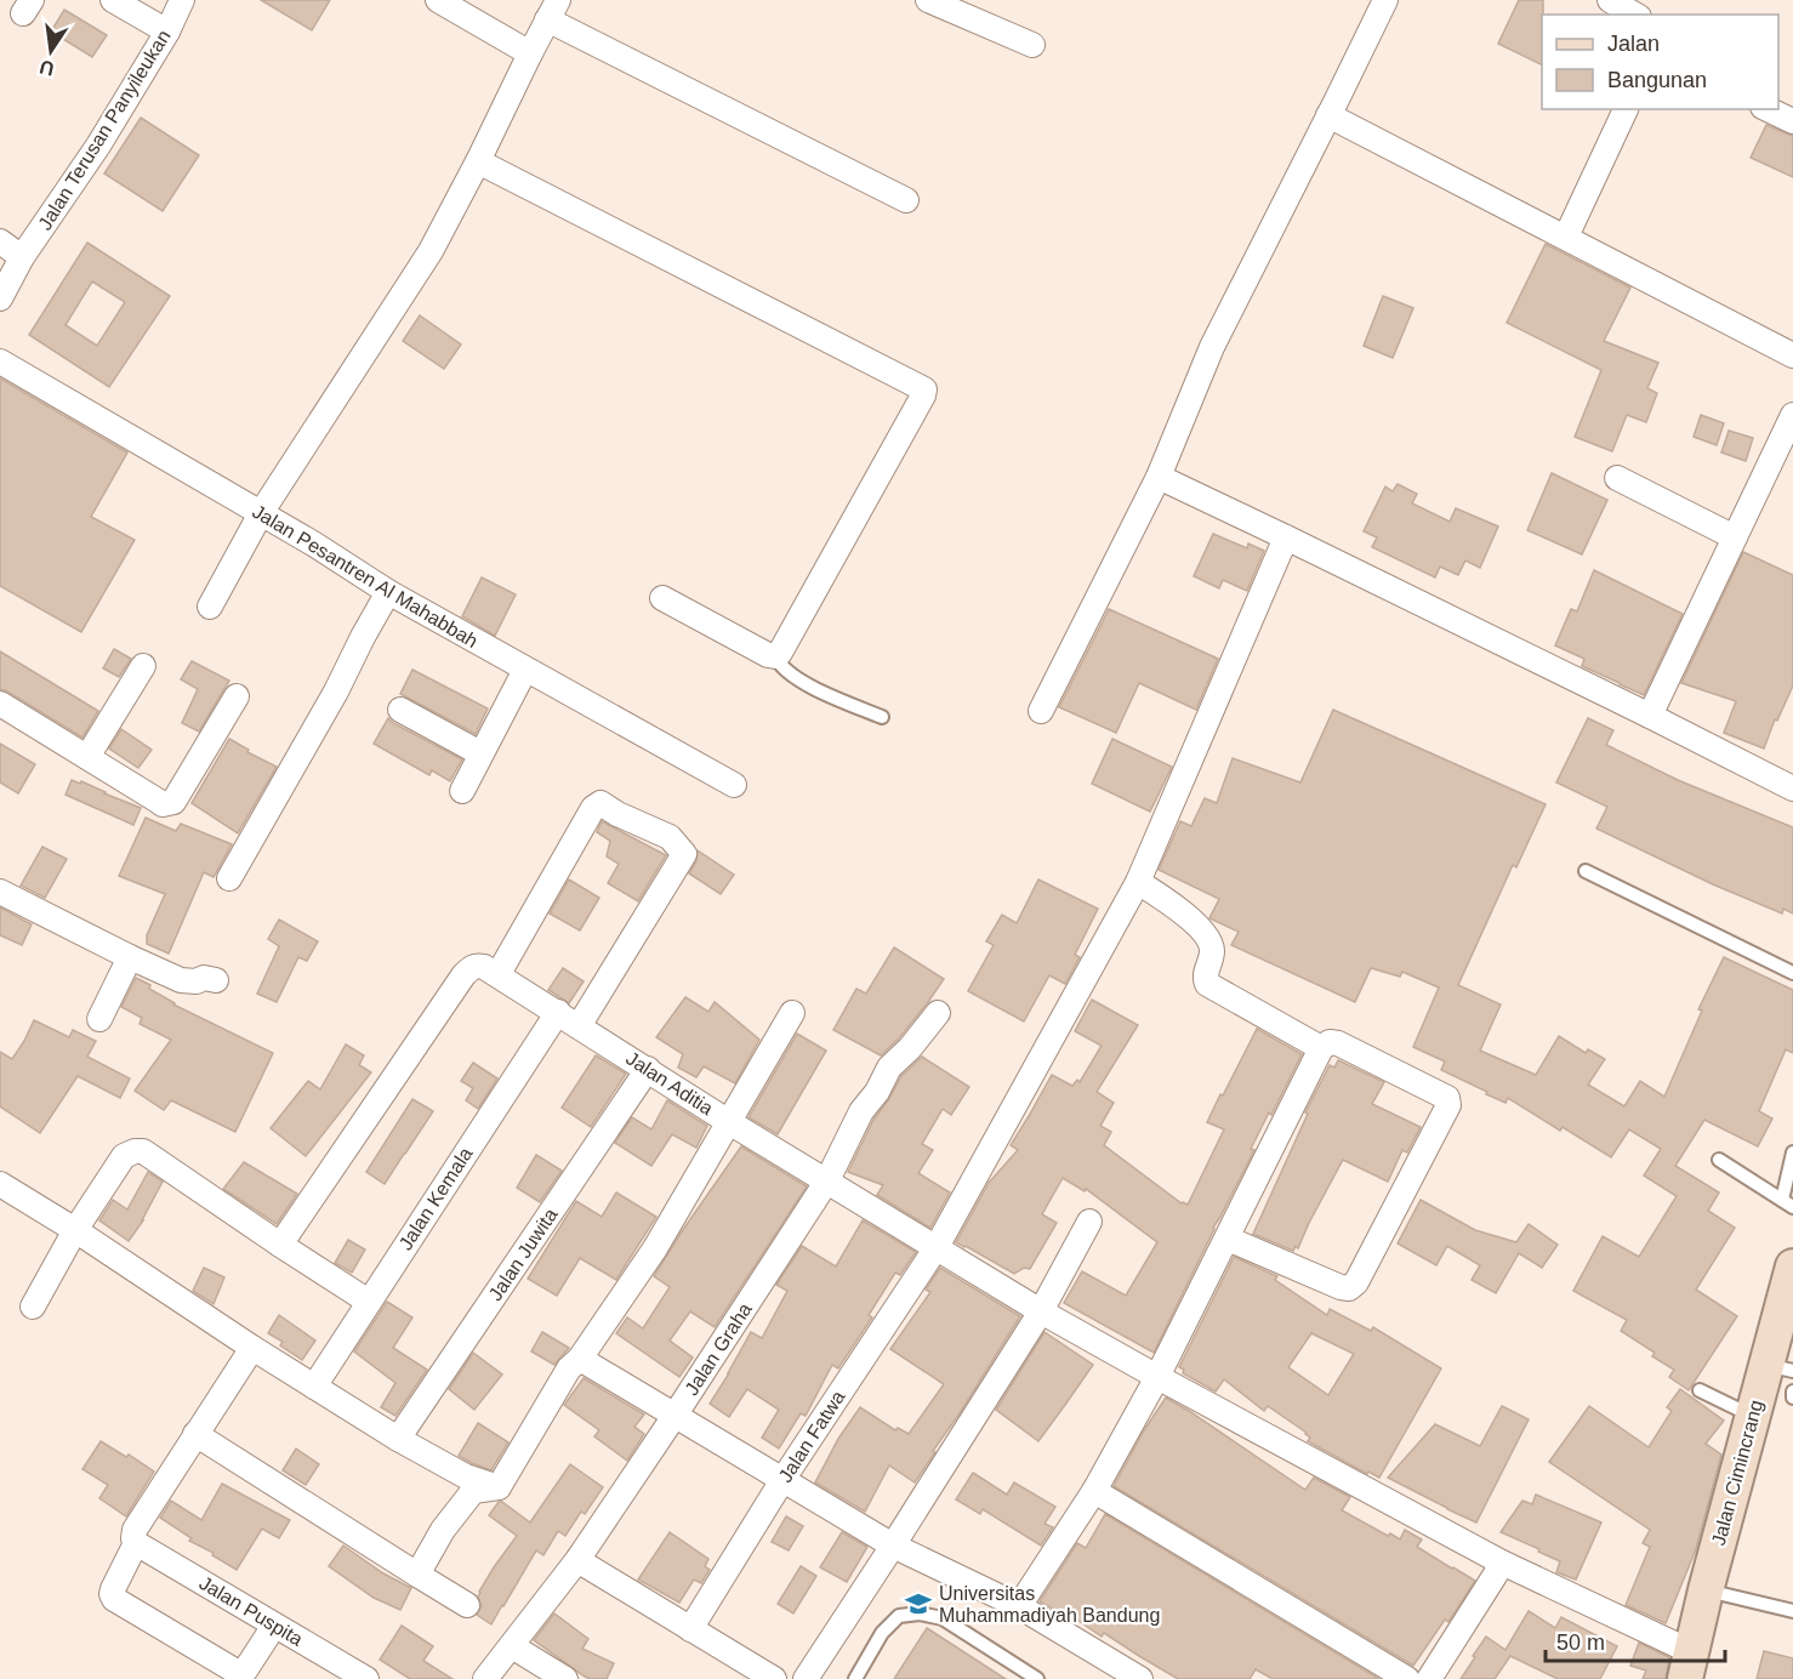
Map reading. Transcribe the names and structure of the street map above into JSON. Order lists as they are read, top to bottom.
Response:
{
  "streets": {
    "main road": ["Jalan Cimincrang"],
    "street": [
      "Jalan Terusan Panyileukan",
      "Jalan Pesantren Al Mahabbah",
      "Jalan Aditia",
      "Jalan Kemala",
      "Jalan Juwita",
      "Jalan Graha",
      "Jalan Fatwa",
      "Jalan Puspita"
    ]
  },
  "crossings": [
    ["Jalan Aditia", "Jalan Kemala"],
    ["Jalan Aditia", "Jalan Juwita"],
    ["Jalan Aditia", "Jalan Graha"],
    ["Jalan Aditia", "Jalan Fatwa"],
    ["Jalan Aditia", "Jalan Cimincrang"]
  ],
  "places": {
    "school or university": ["Universitas Muhammadiyah Bandung"]
  },
  "legend": ["Jalan", "Bangunan"],
  "scale_bar": "50 m",
  "north": "bottom"
}
